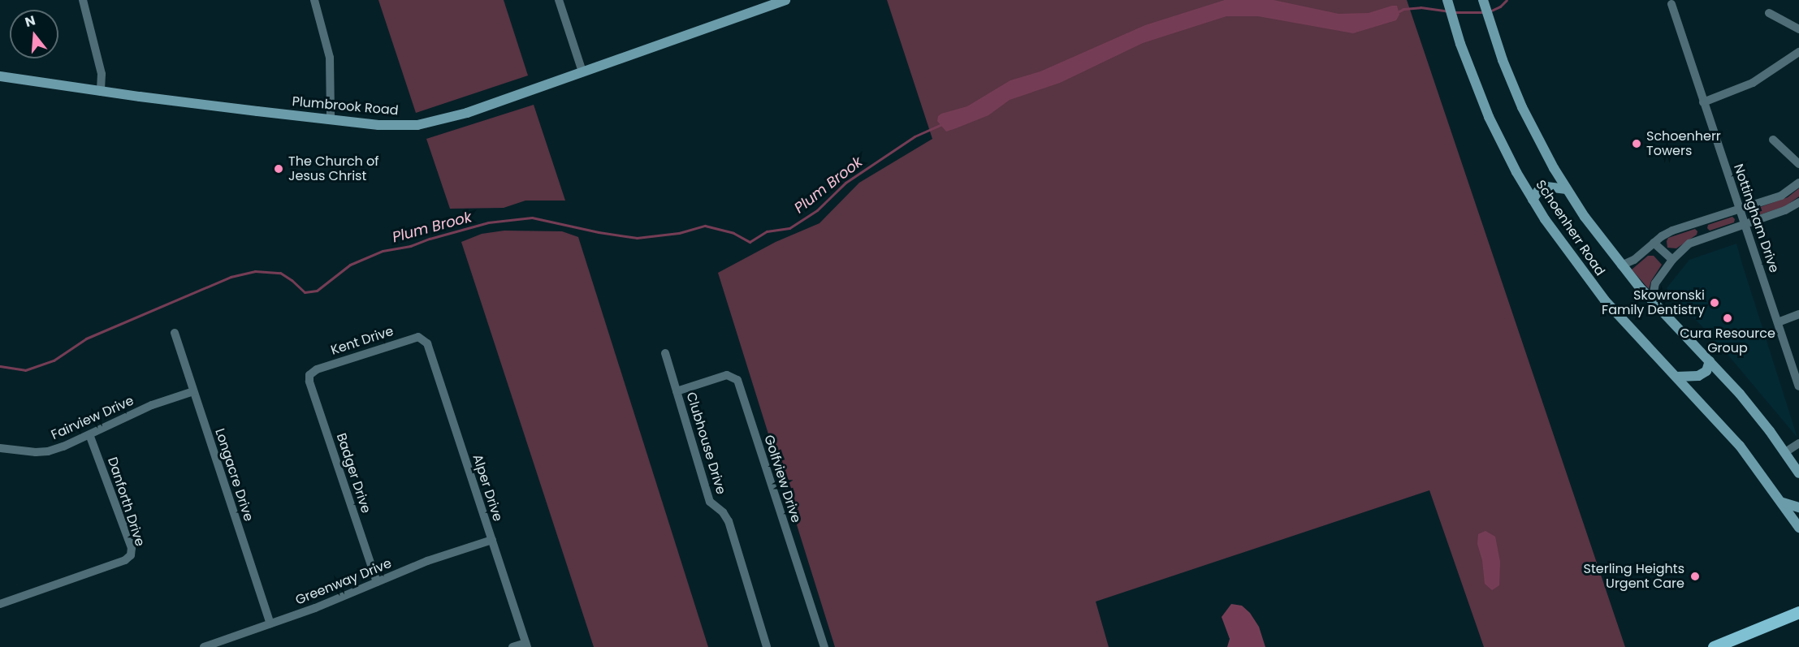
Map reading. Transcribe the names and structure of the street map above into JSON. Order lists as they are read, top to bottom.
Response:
{
  "streets": {
    "main road": ["Plumbrook Road", "Schoenherr Road"],
    "street": [
      "Nottingham Drive",
      "Kent Drive",
      "Fairview Drive",
      "Clubhouse Drive",
      "Badger Drive",
      "Longacre Drive",
      "Golfview Drive",
      "Alper Drive",
      "Danforth Drive",
      "Greenway Drive"
    ]
  },
  "crossings": [
    ["Kent Drive", "Badger Drive"],
    ["Kent Drive", "Alper Drive"],
    ["Fairview Drive", "Longacre Drive"],
    ["Fairview Drive", "Danforth Drive"],
    ["Clubhouse Drive", "Golfview Drive"],
    ["Badger Drive", "Greenway Drive"],
    ["Longacre Drive", "Greenway Drive"],
    ["Alper Drive", "Greenway Drive"]
  ],
  "water": ["Plum Brook"],
  "places": [
    "Schoenherr Towers",
    "The Church of Jesus Christ",
    "Skowronski Family Dentistry",
    "Cura Resource Group",
    "Sterling Heights Urgent Care"
  ],
  "north": "top"
}
